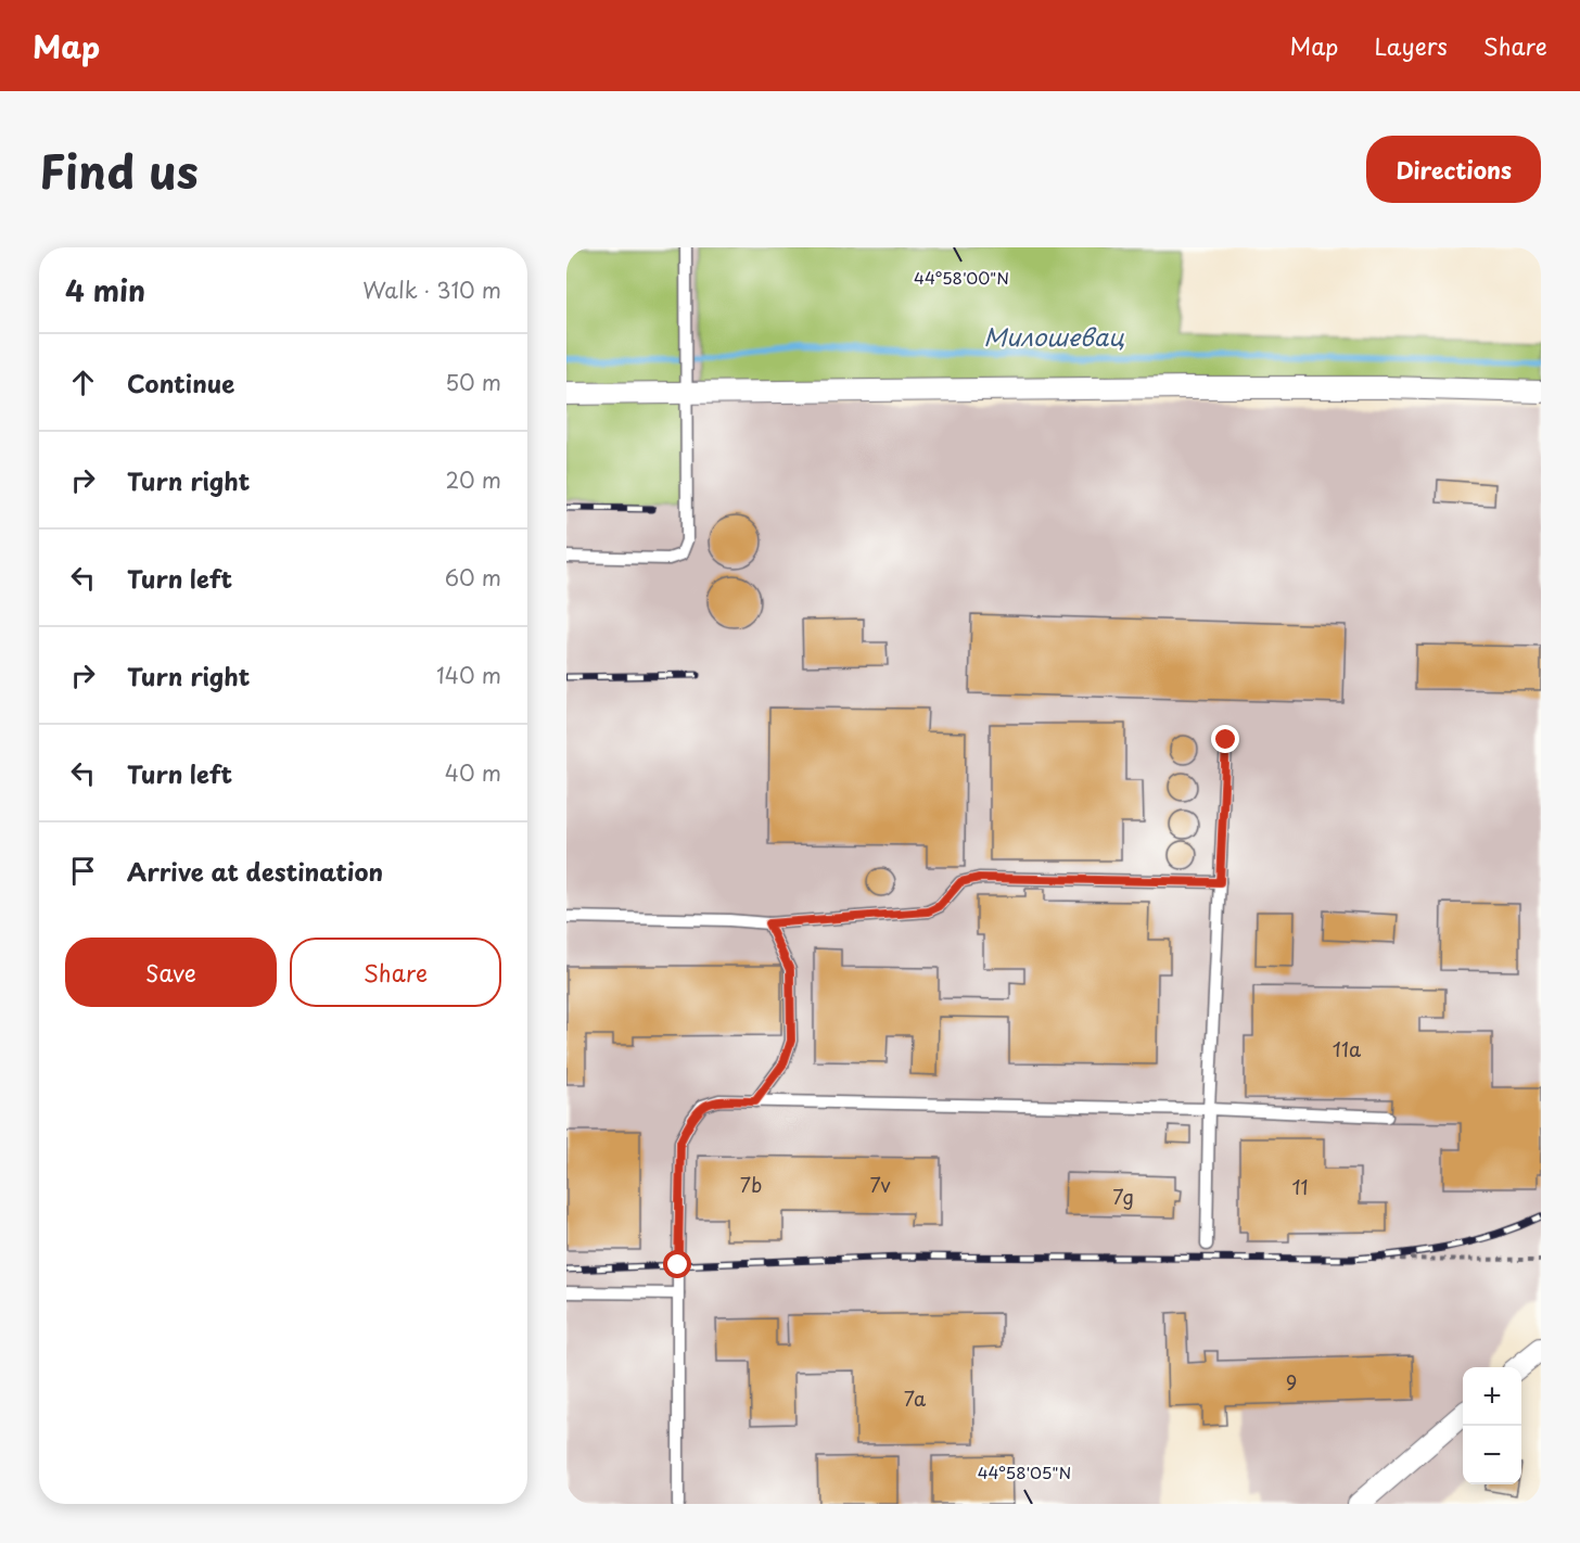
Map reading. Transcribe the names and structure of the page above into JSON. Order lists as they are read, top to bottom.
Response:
{
  "water": ["Милошевац"],
  "house_numbers": [
    "11a",
    "7b",
    "7v",
    "11",
    "7g",
    "9",
    "7a"
  ],
  "page": {
    "header": "Map",
    "nav": ["Map", "Layers", "Share"],
    "title": "Find us",
    "buttons": [
      "Directions",
      ["Save", "Share"]
    ],
    "heading": ["4 min", "Walk · 310 m"],
    "list": [
      ["Continue", "50 m"],
      ["Turn right", "20 m"],
      ["Turn left", "60 m"],
      ["Turn right", "140 m"],
      ["Turn left", "40 m"],
      "Arrive at destination"
    ],
    "map_buttons": ["+", "−"]
  },
  "coordinates": ["44°58'00\"N", "44°58'05\"N"]
}
